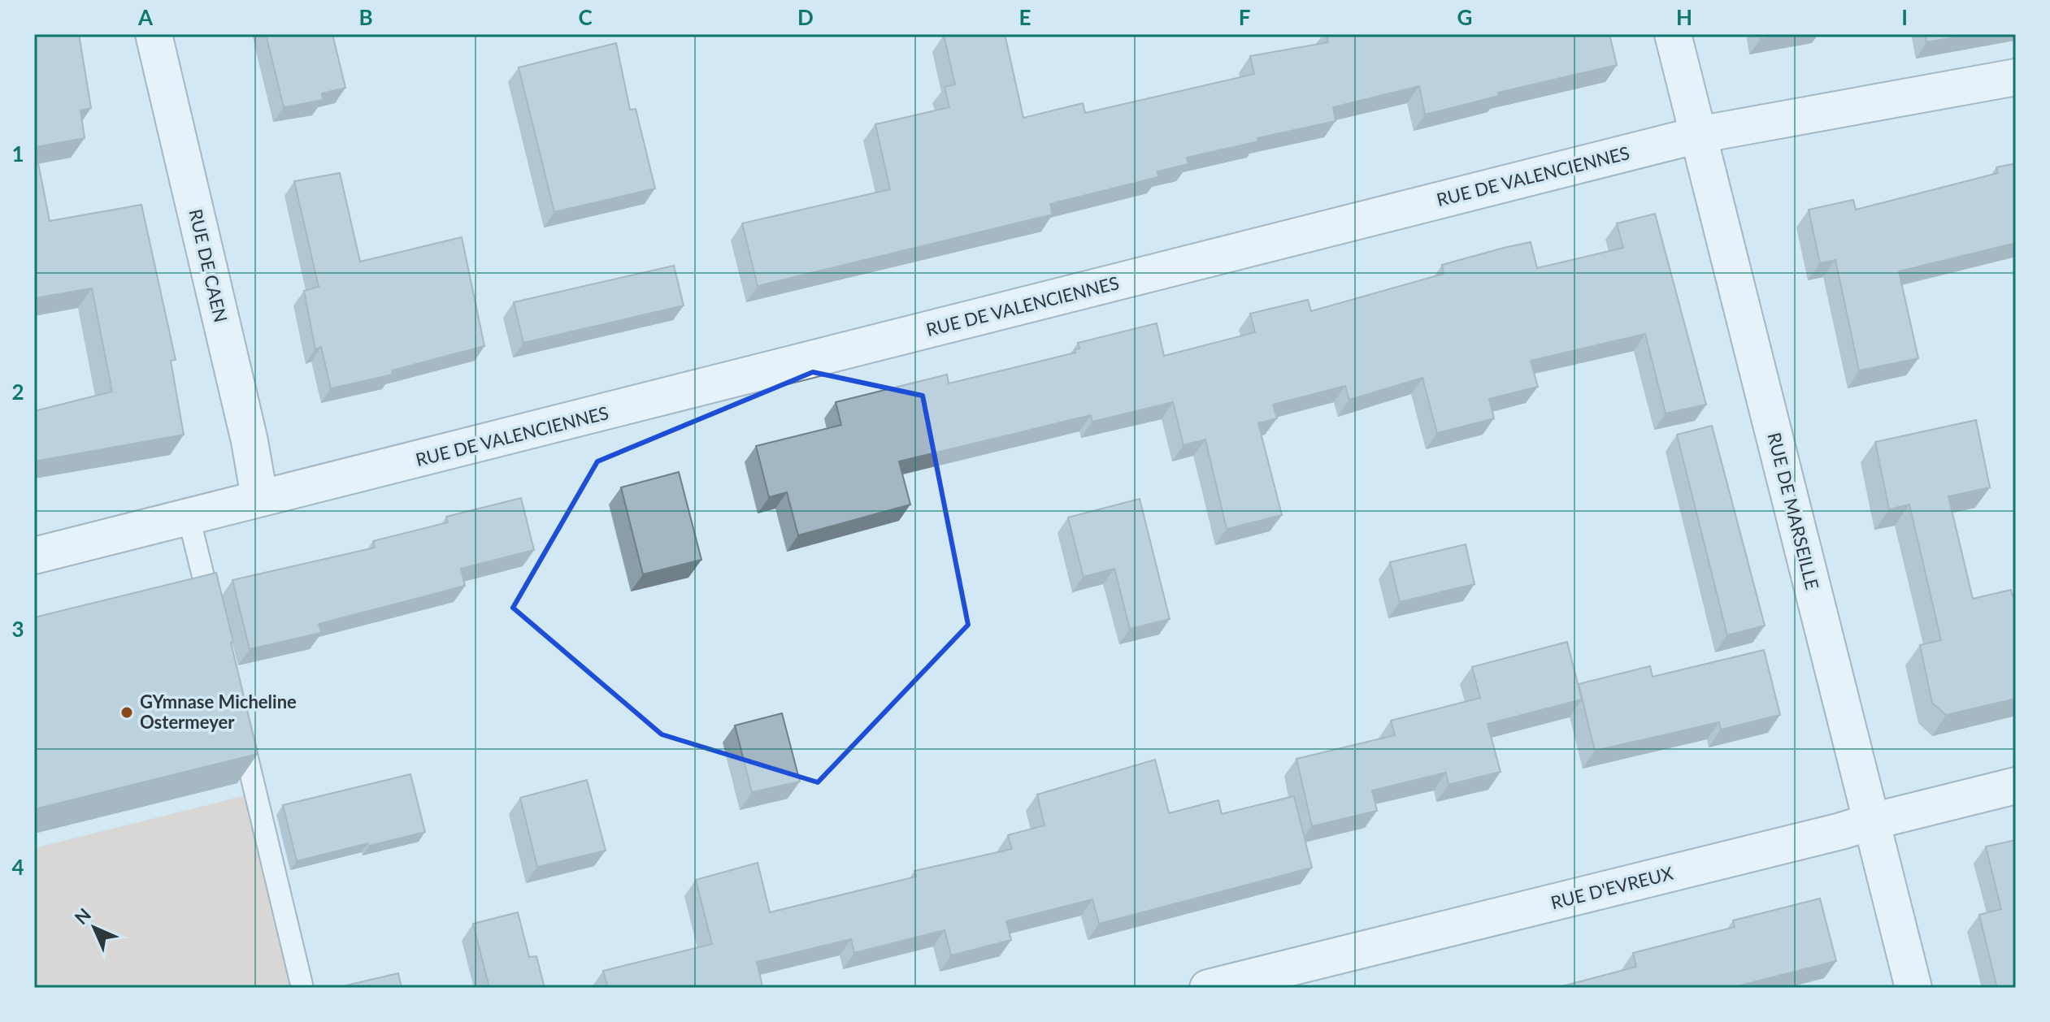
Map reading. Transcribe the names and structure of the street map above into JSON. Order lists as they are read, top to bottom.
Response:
{
  "streets": {
    "street": [
      "RUE DE VALENCIENNES",
      "RUE DE CAEN",
      "RUE DE MARSEILLE",
      "RUE D'EVREUX"
    ]
  },
  "crossings": [
    ["RUE DE VALENCIENNES", "RUE DE CAEN"],
    ["RUE DE VALENCIENNES", "RUE DE MARSEILLE"],
    ["RUE DE MARSEILLE", "RUE D'EVREUX"]
  ],
  "places": ["GYmnase Micheline Ostermeyer"],
  "north": "top left",
  "grid": {
    "columns": [
      "A",
      "B",
      "C",
      "D",
      "E",
      "F",
      "G",
      "H",
      "I"
    ],
    "rows": [
      "1",
      "2",
      "3",
      "4"
    ]
  }
}
